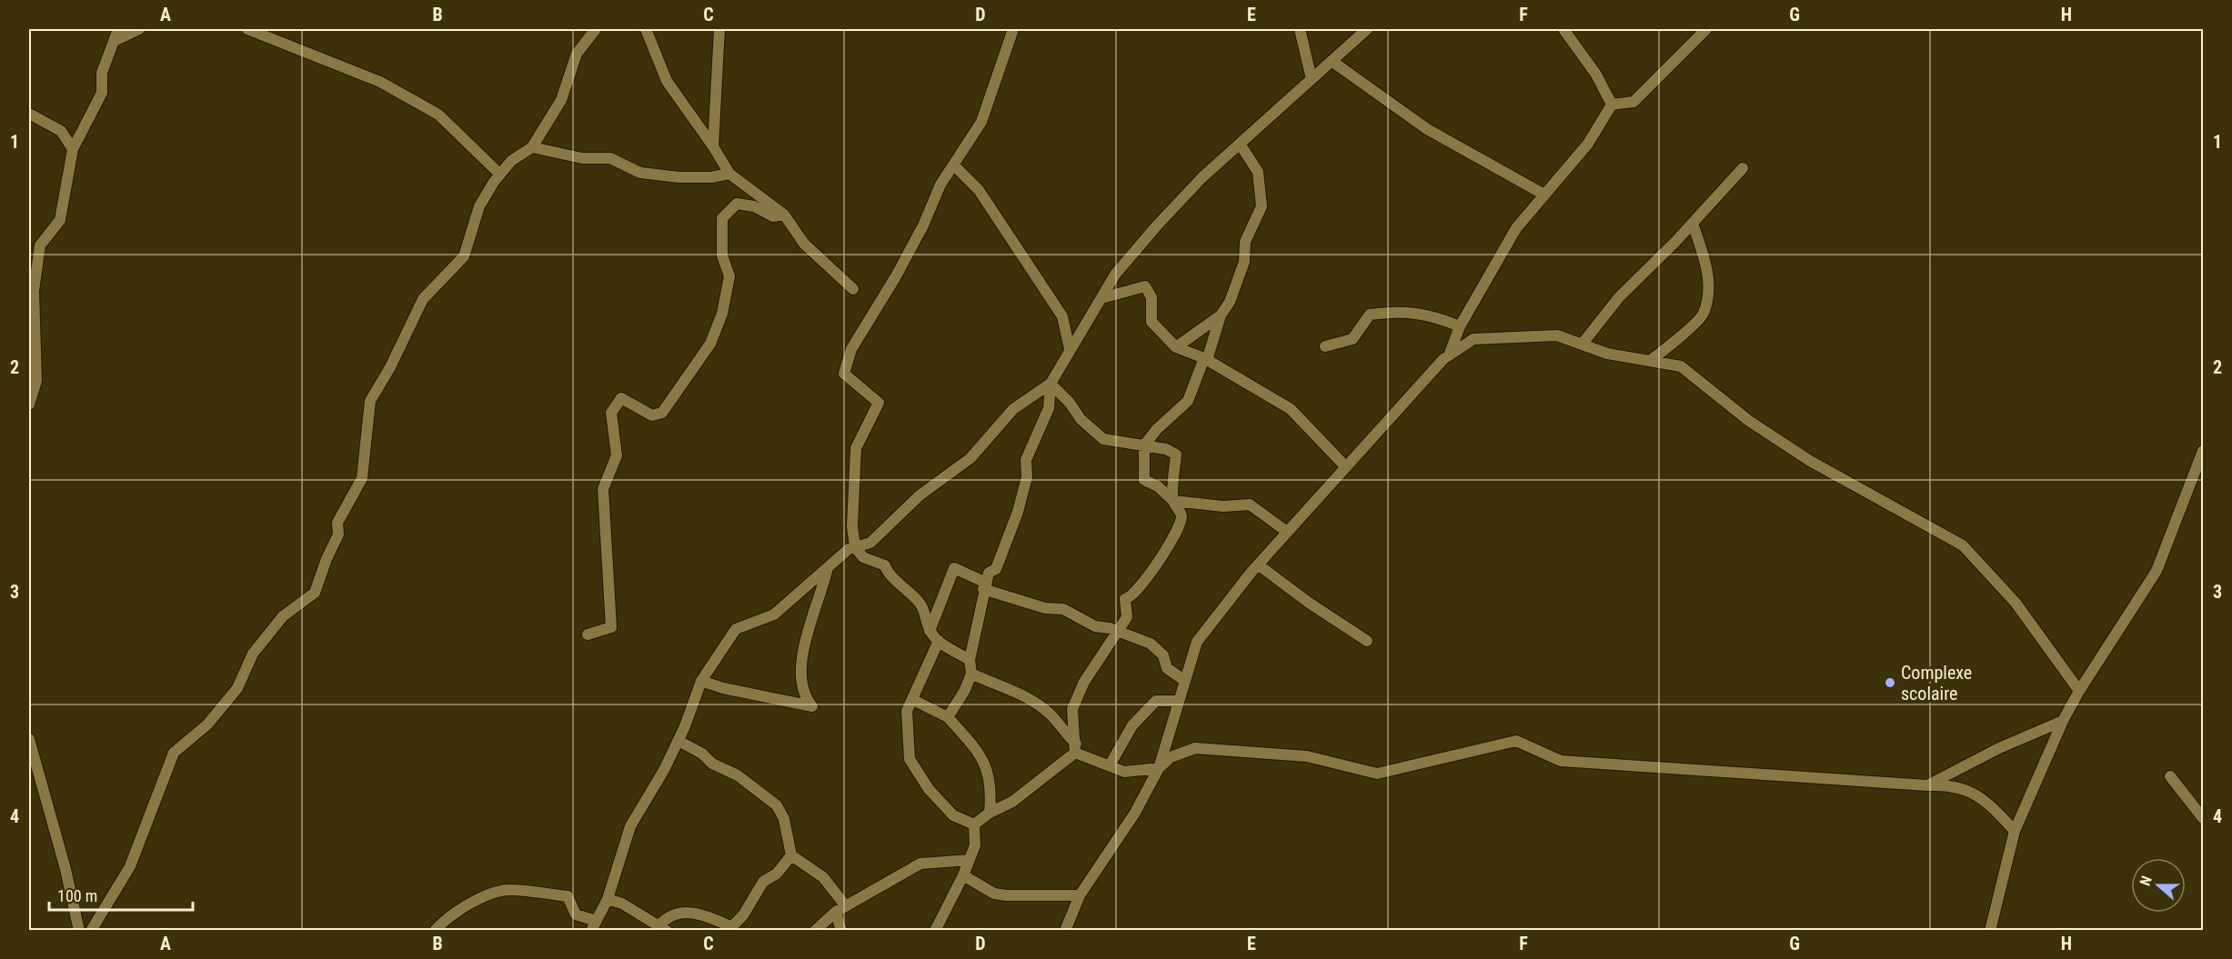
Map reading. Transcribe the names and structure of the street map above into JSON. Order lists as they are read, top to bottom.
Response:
{
  "places": ["Complexe scolaire"],
  "scale_bar": "100 m",
  "north": "left",
  "grid": {
    "columns": [
      "A",
      "B",
      "C",
      "D",
      "E",
      "F",
      "G",
      "H"
    ],
    "rows": [
      "1",
      "2",
      "3",
      "4"
    ]
  }
}
